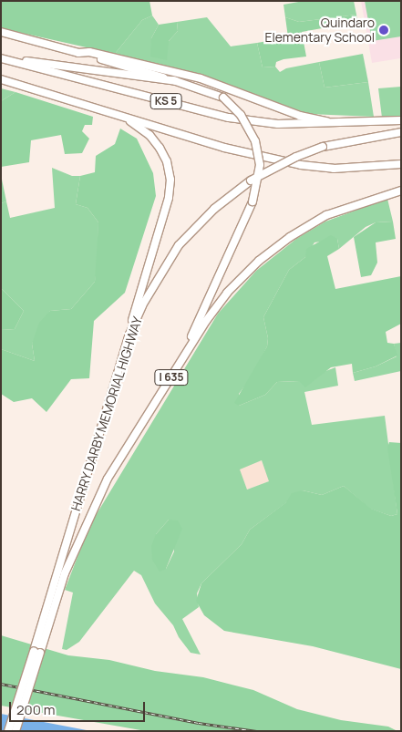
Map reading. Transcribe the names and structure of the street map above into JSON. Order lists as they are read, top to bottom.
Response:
{
  "streets": {
    "highway": ["KS 5", "I 635", "HARRY DARBY MEMORIAL HIGHWAY"]
  },
  "places": ["Quindaro Elementary School"],
  "scale_bar": "200 m"
}
